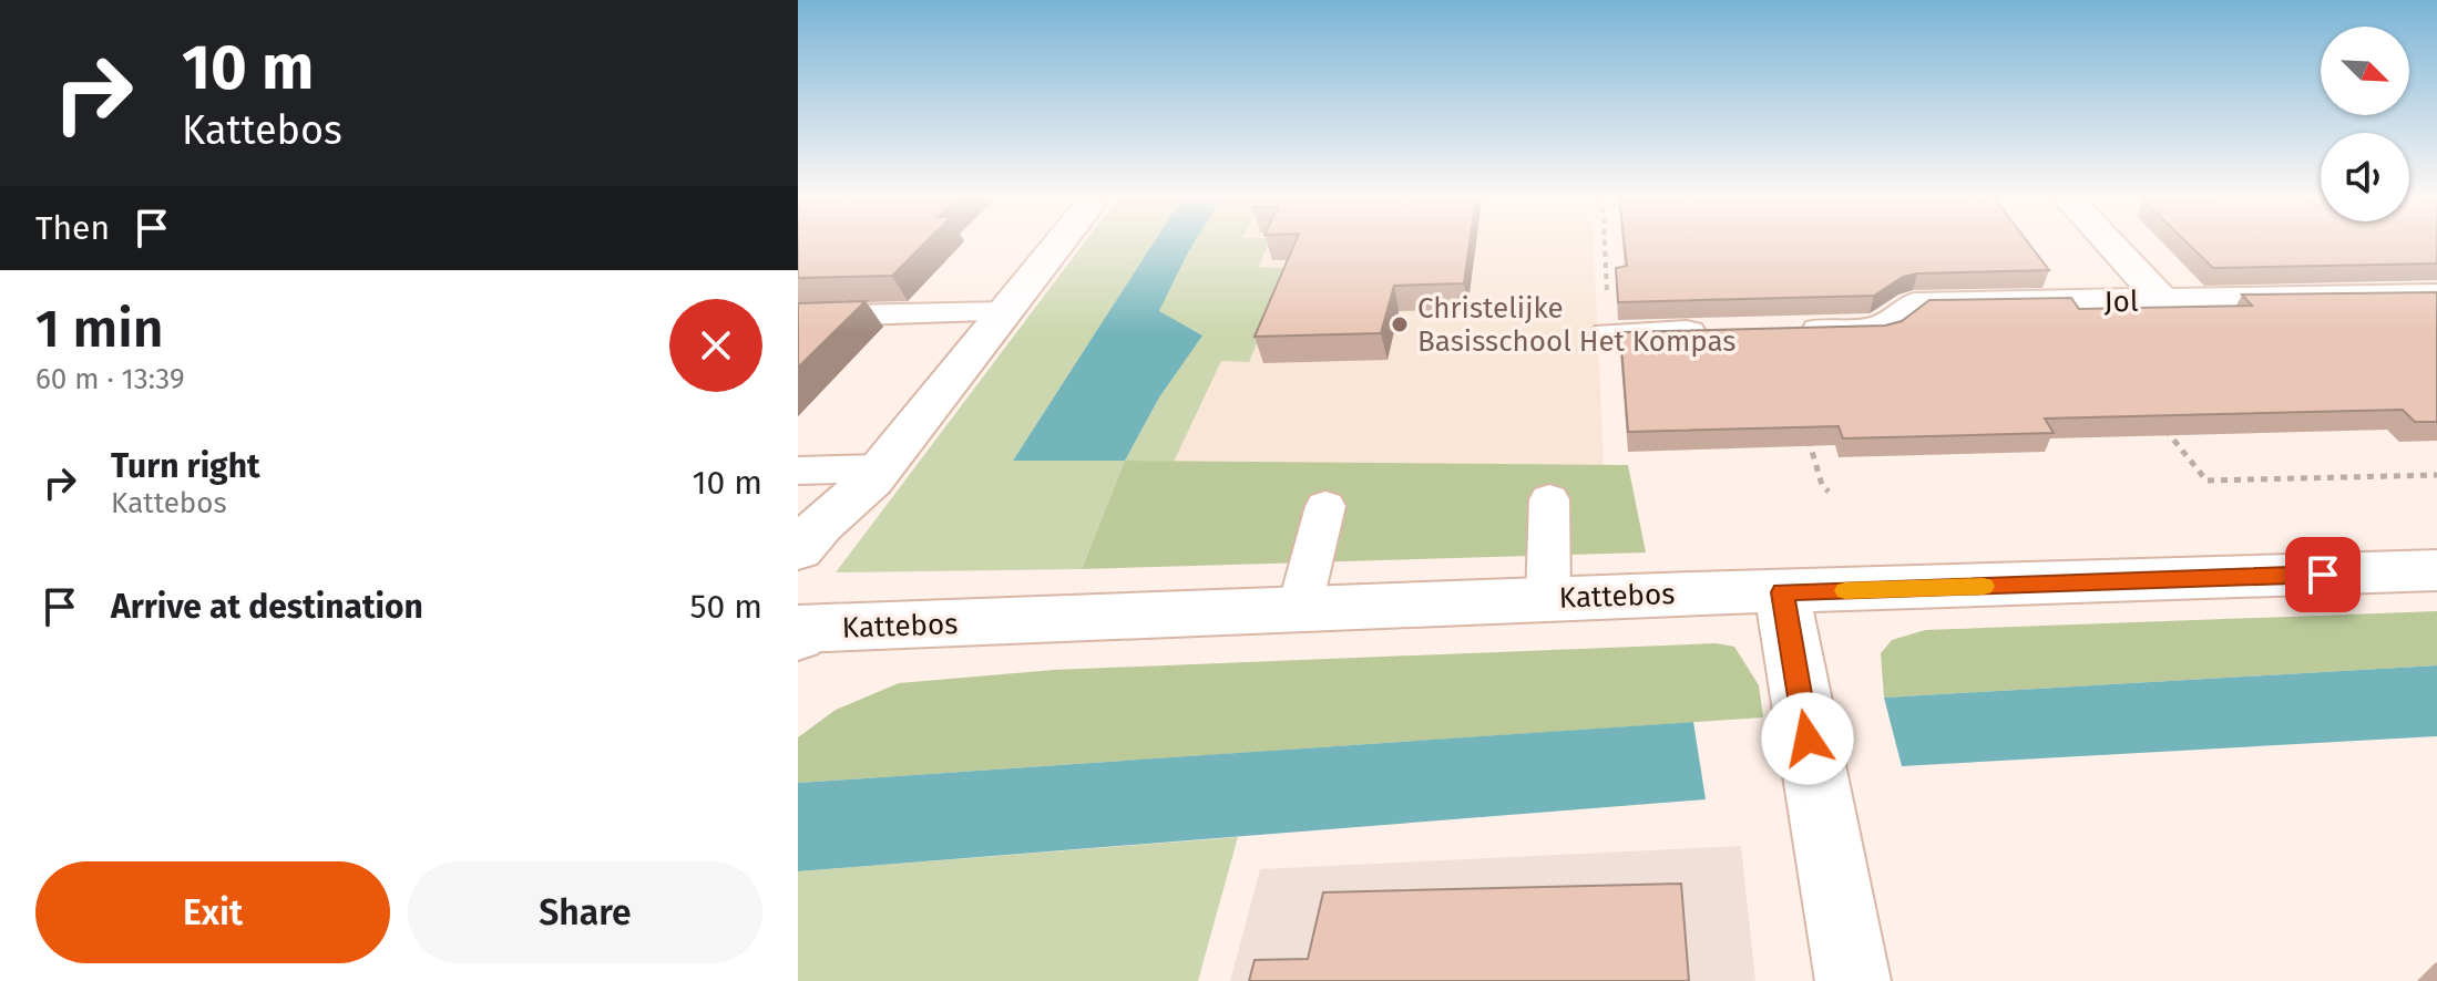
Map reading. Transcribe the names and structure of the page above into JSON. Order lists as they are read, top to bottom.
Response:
{
  "streets": {
    "street": ["Jol", "Kattebos"]
  },
  "places": ["Christelijke Basisschool Het Kompas"],
  "north": "bottom right",
  "page": {
    "turn": ["10 m", "Kattebos"],
    "then": "Then",
    "heading": ["1 min", "60 m · 13:39"],
    "list": [
      {
        "name": "Turn right",
        "note": "Kattebos",
        "value": "10 m"
      },
      {
        "name": "Arrive at destination",
        "value": "50 m"
      }
    ],
    "buttons": ["Exit", "Share"]
  }
}
